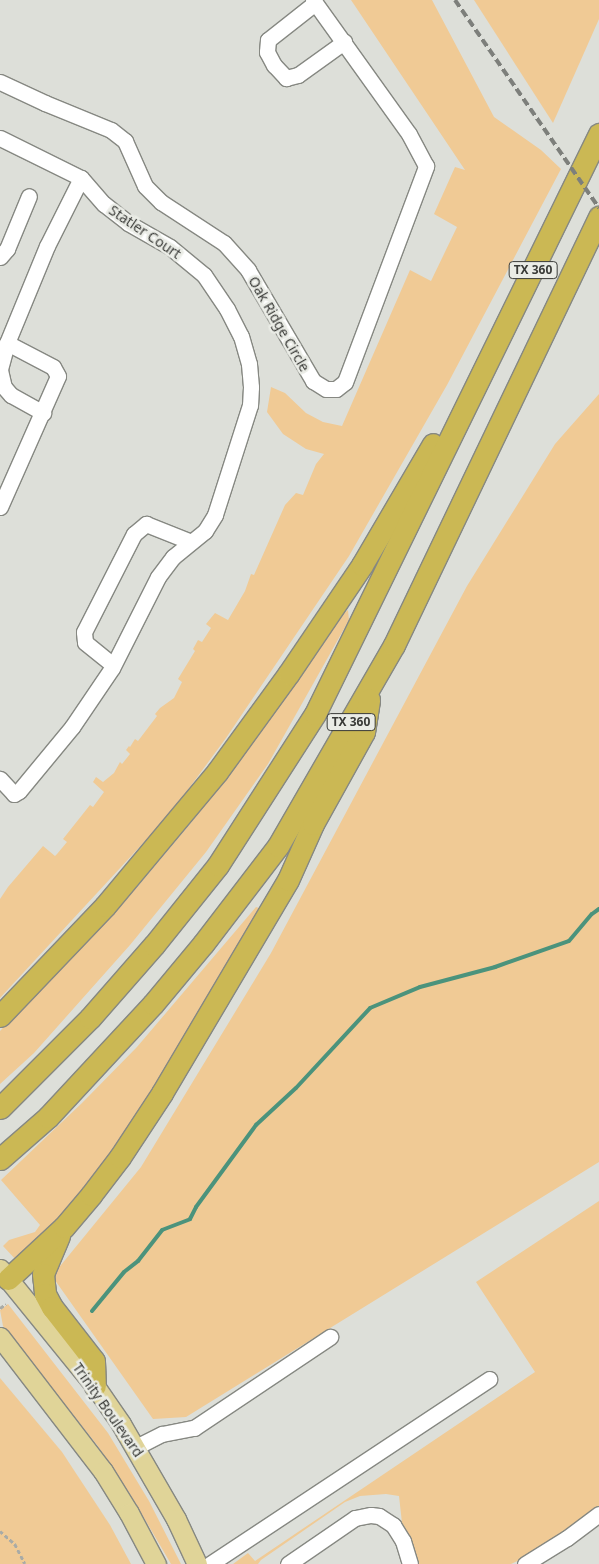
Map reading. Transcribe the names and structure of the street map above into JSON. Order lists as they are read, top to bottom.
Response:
{
  "streets": {
    "highway": ["TX 360"],
    "main road": ["Trinity Boulevard"],
    "street": ["Statler Court", "Oak Ridge Circle"]
  }
}
